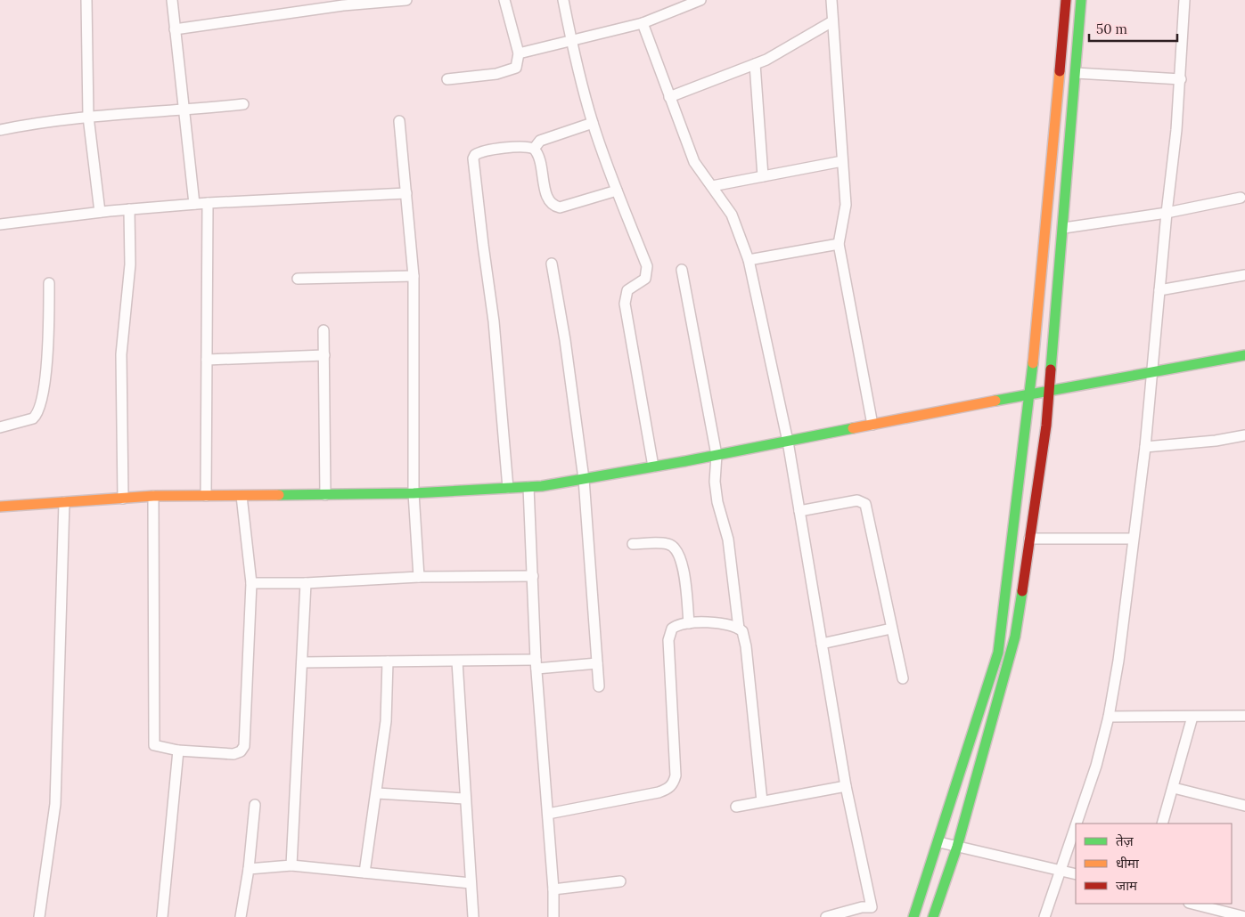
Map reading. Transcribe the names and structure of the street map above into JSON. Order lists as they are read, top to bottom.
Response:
{
  "legend": ["तेज़", "धीमा", "जाम"],
  "scale_bar": "50 m"
}
